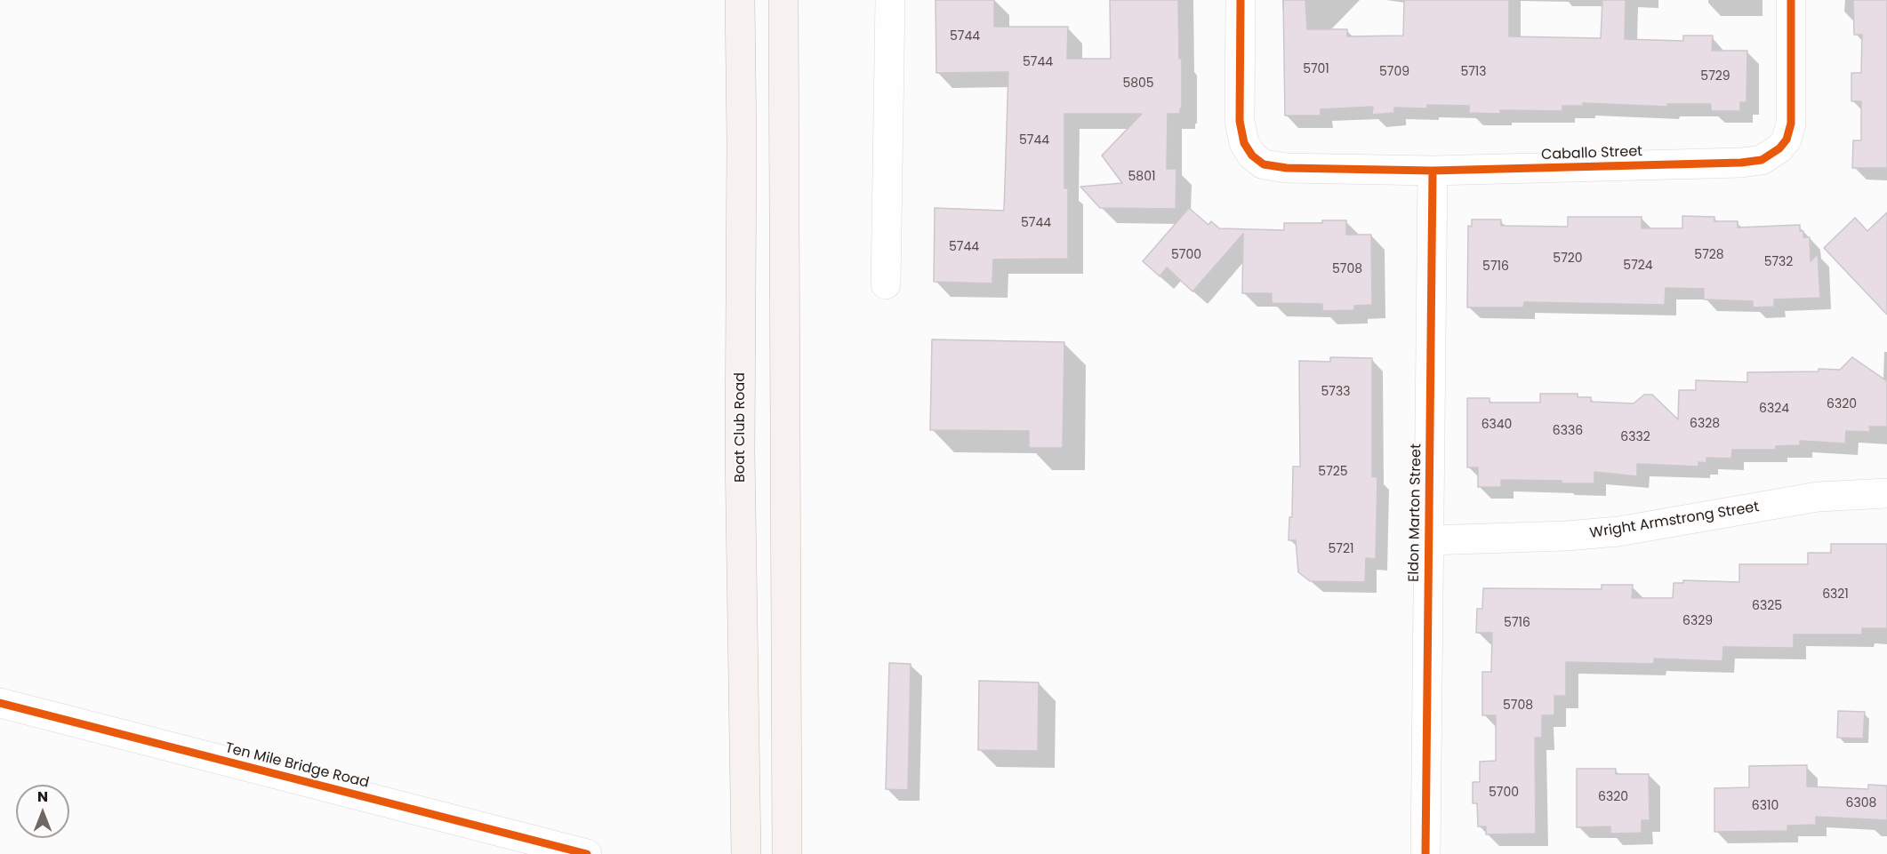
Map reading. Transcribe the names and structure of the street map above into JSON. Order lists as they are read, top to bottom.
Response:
{
  "streets": {
    "main road": ["Boat Club Road"],
    "street": [
      "Caballo Street",
      "Eldon Marton Street",
      "Wright Armstrong Street",
      "Ten Mile Bridge Road"
    ]
  },
  "crossings": [
    ["Caballo Street", "Eldon Marton Street"],
    ["Eldon Marton Street", "Wright Armstrong Street"]
  ],
  "house_numbers": [
    "5744",
    "5744",
    "5701",
    "5709",
    "5713",
    "5729",
    "5805",
    "5744",
    "5801",
    "5744",
    "5744",
    "5700",
    "5728",
    "5720",
    "5732",
    "5724",
    "5716",
    "5708",
    "5733",
    "6320",
    "6324",
    "6328",
    "6340",
    "6336",
    "6332",
    "5725",
    "5721",
    "6321",
    "6325",
    "6329",
    "5716",
    "5708",
    "5700",
    "6320",
    "6308",
    "6310"
  ],
  "north": "top"
}
